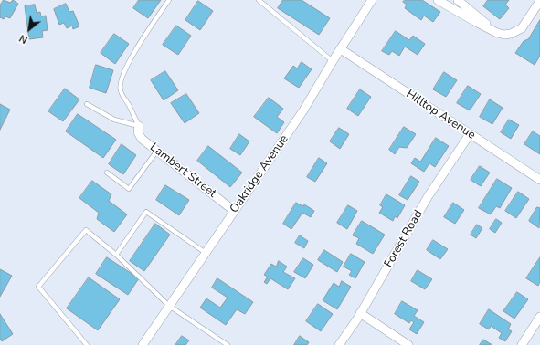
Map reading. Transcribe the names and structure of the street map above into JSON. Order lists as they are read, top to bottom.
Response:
{
  "streets": {
    "street": [
      "Hilltop Avenue",
      "Lambert Street",
      "Oakridge Avenue",
      "Forest Road"
    ]
  },
  "crossings": [
    ["Hilltop Avenue", "Oakridge Avenue"],
    ["Hilltop Avenue", "Forest Road"],
    ["Lambert Street", "Oakridge Avenue"]
  ],
  "north": "bottom left"
}
